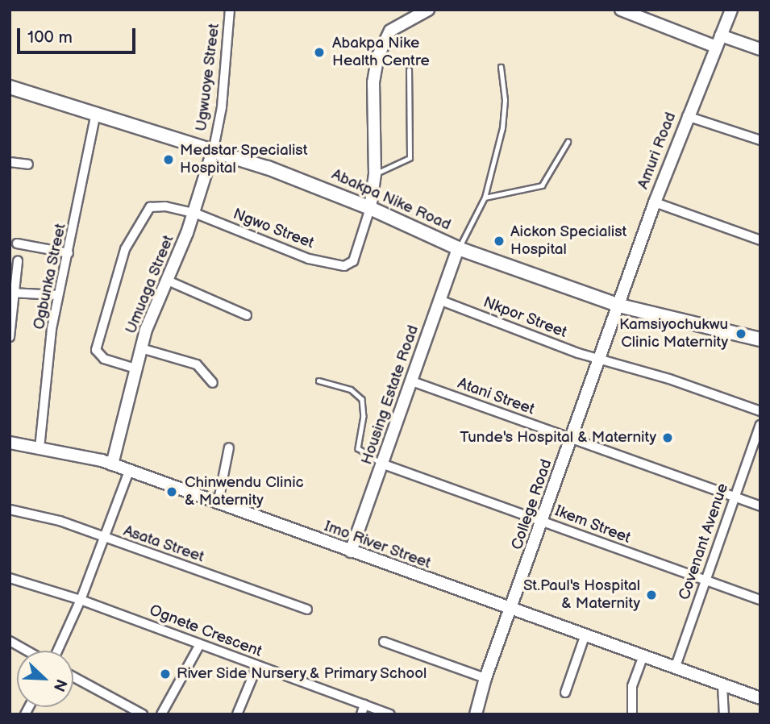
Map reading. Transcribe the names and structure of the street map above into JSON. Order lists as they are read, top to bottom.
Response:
{
  "streets": {
    "main road": ["Abakpa Nike Road"],
    "street": [
      "Ugwuoye Street",
      "Amuri Road",
      "Ngwo Street",
      "Ogbunka Street",
      "Umuaga Street",
      "Nkpor Street",
      "Housing Estate Road",
      "Atani Street",
      "College Road",
      "Ikem Street",
      "Covenant Avenue",
      "Asata Street",
      "Imo River Street",
      "Ognete Crescent"
    ]
  },
  "crossings": [
    ["Ugwuoye Street", "Abakpa Nike Road"],
    ["Ugwuoye Street", "Umuaga Street"],
    ["Amuri Road", "Abakpa Nike Road"],
    ["Amuri Road", "College Road"],
    ["Abakpa Nike Road", "Ngwo Street"],
    ["Abakpa Nike Road", "Ogbunka Street"],
    ["Abakpa Nike Road", "Umuaga Street"],
    ["Abakpa Nike Road", "Housing Estate Road"],
    ["Abakpa Nike Road", "College Road"],
    ["Ngwo Street", "Umuaga Street"],
    ["Ogbunka Street", "Imo River Street"],
    ["Umuaga Street", "Imo River Street"],
    ["Nkpor Street", "Housing Estate Road"],
    ["Nkpor Street", "College Road"],
    ["Housing Estate Road", "Atani Street"],
    ["Housing Estate Road", "Ikem Street"],
    ["Housing Estate Road", "Imo River Street"],
    ["Atani Street", "College Road"],
    ["Atani Street", "Covenant Avenue"],
    ["College Road", "Ikem Street"],
    ["College Road", "Imo River Street"],
    ["Ikem Street", "Covenant Avenue"],
    ["Covenant Avenue", "Imo River Street"]
  ],
  "places": [
    "Abakpa Nike Health Centre",
    "Medstar Specialist Hospital",
    "Aickon Specialist Hospital",
    "Kamsiyochukwu Clinic Maternity",
    "Tunde's Hospital & Maternity",
    "Chinwendu Clinic & Maternity",
    "St.Paul's Hospital & Maternity",
    "River Side Nursery & Primary School"
  ],
  "scale_bar": "100 m",
  "north": "bottom right"
}
